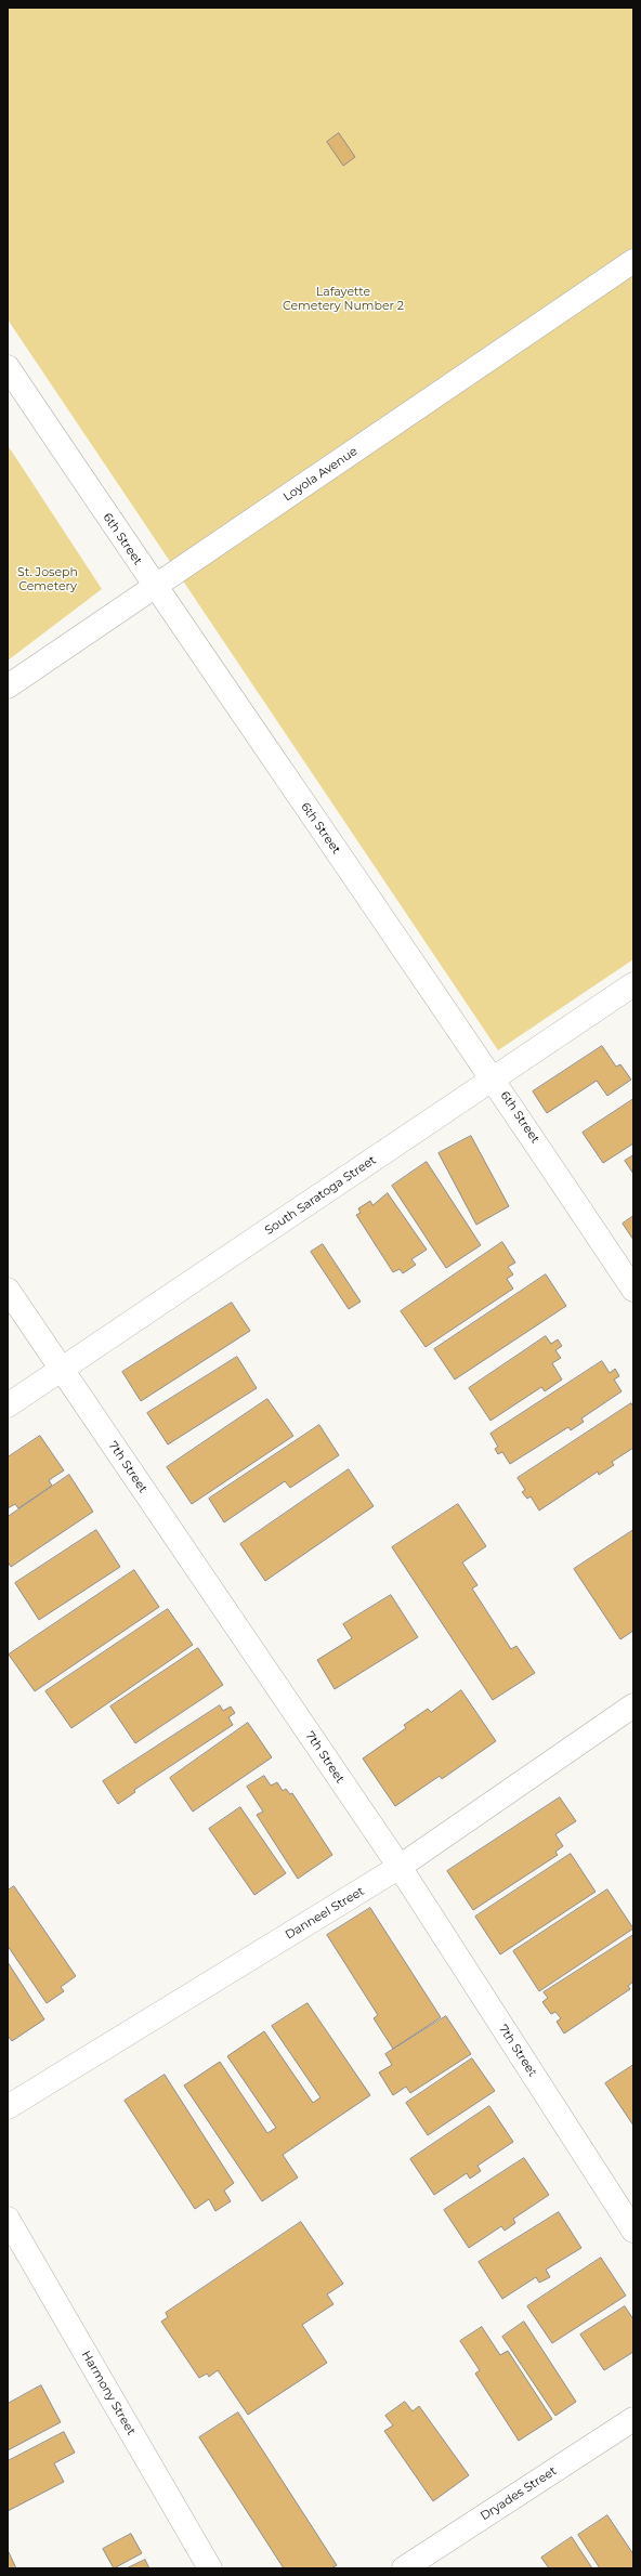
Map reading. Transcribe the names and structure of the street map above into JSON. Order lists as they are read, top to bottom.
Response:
{
  "streets": {
    "street": [
      "Loyola Avenue",
      "6th Street",
      "South Saratoga Street",
      "7th Street",
      "Danneel Street",
      "Harmony Street",
      "Dryades Street"
    ]
  },
  "crossings": [
    ["Loyola Avenue", "6th Street"],
    ["6th Street", "South Saratoga Street"],
    ["South Saratoga Street", "7th Street"],
    ["7th Street", "Danneel Street"]
  ],
  "parks": ["Lafayette Cemetery Number 2", "St. Joseph Cemetery"]
}
